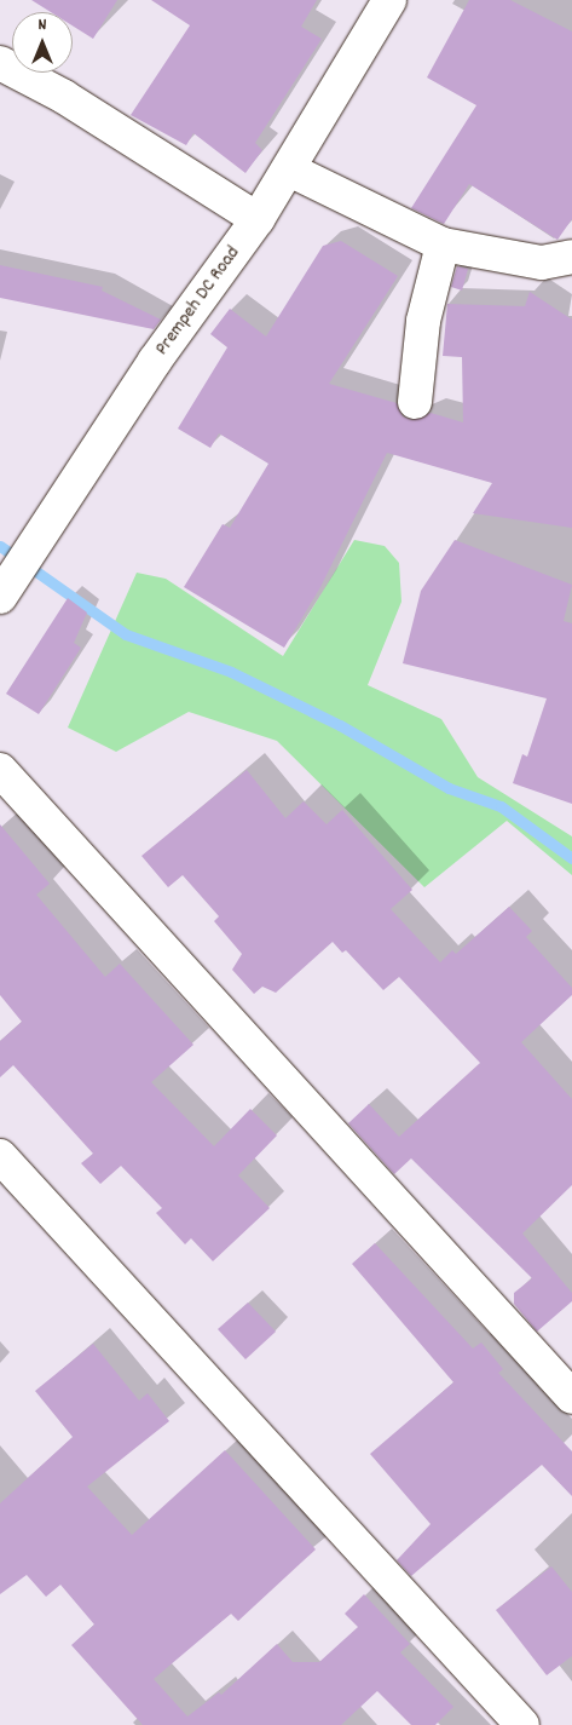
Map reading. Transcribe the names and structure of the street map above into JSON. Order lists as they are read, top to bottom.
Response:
{
  "streets": {
    "street": ["Prempeh DC Road"]
  },
  "north": "top"
}
